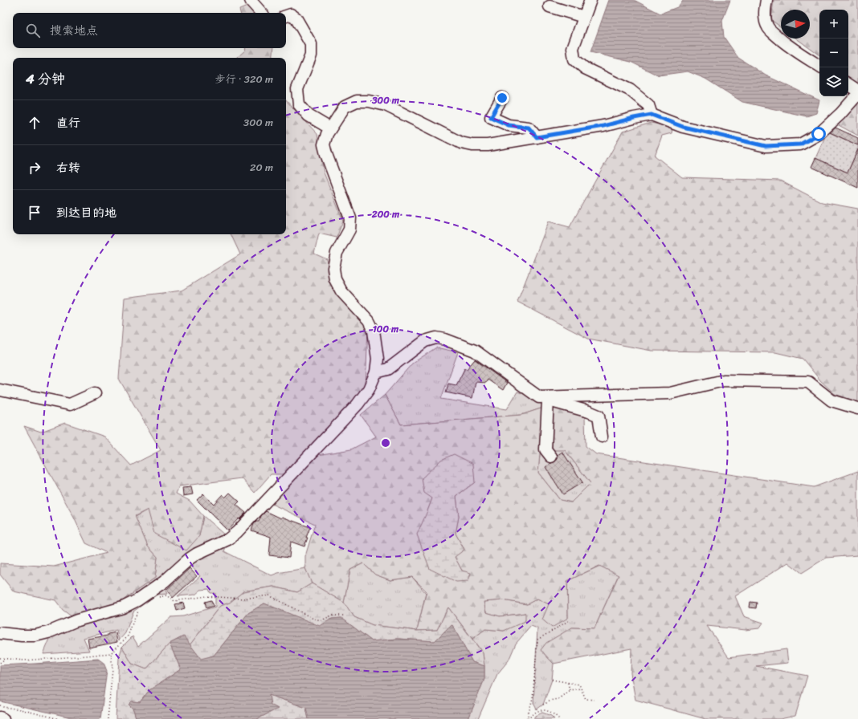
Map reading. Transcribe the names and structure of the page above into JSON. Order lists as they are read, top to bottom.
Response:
{
  "north": "right",
  "page": {
    "map_buttons": ["+", "−"],
    "search": "搜索地点",
    "heading": ["4 分钟", "步行 · 320 m"],
    "list": [
      ["直行", "300 m"],
      ["右转", "20 m"],
      "到达目的地"
    ]
  },
  "rings": ["300 m", "200 m", "100 m"]
}
